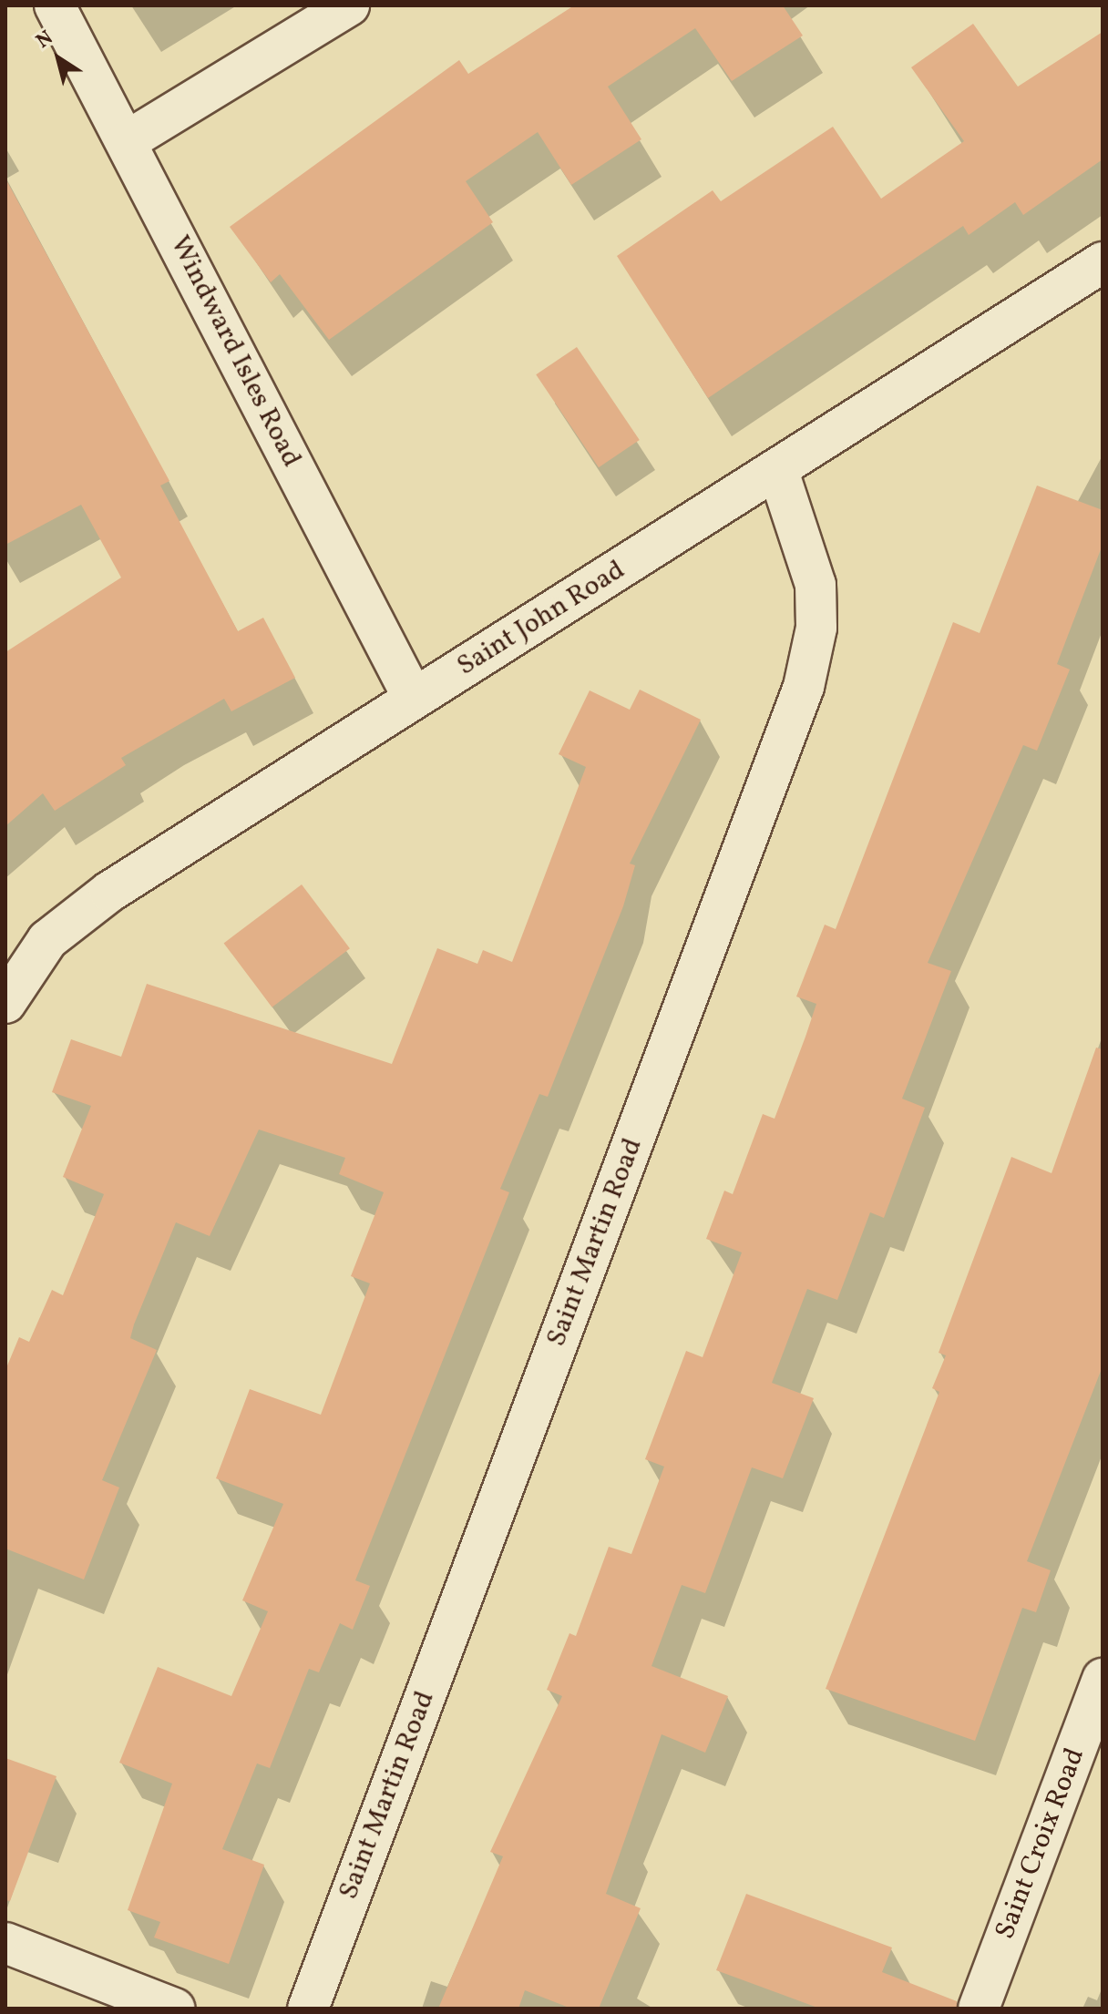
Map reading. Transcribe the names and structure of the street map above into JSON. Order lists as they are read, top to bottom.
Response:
{
  "streets": {
    "street": [
      "Windward Isles Road",
      "Saint John Road",
      "Saint Martin Road",
      "Saint Croix Road"
    ]
  },
  "crossings": [
    ["Windward Isles Road", "Saint John Road"],
    ["Saint John Road", "Saint Martin Road"]
  ],
  "north": "top left"
}
